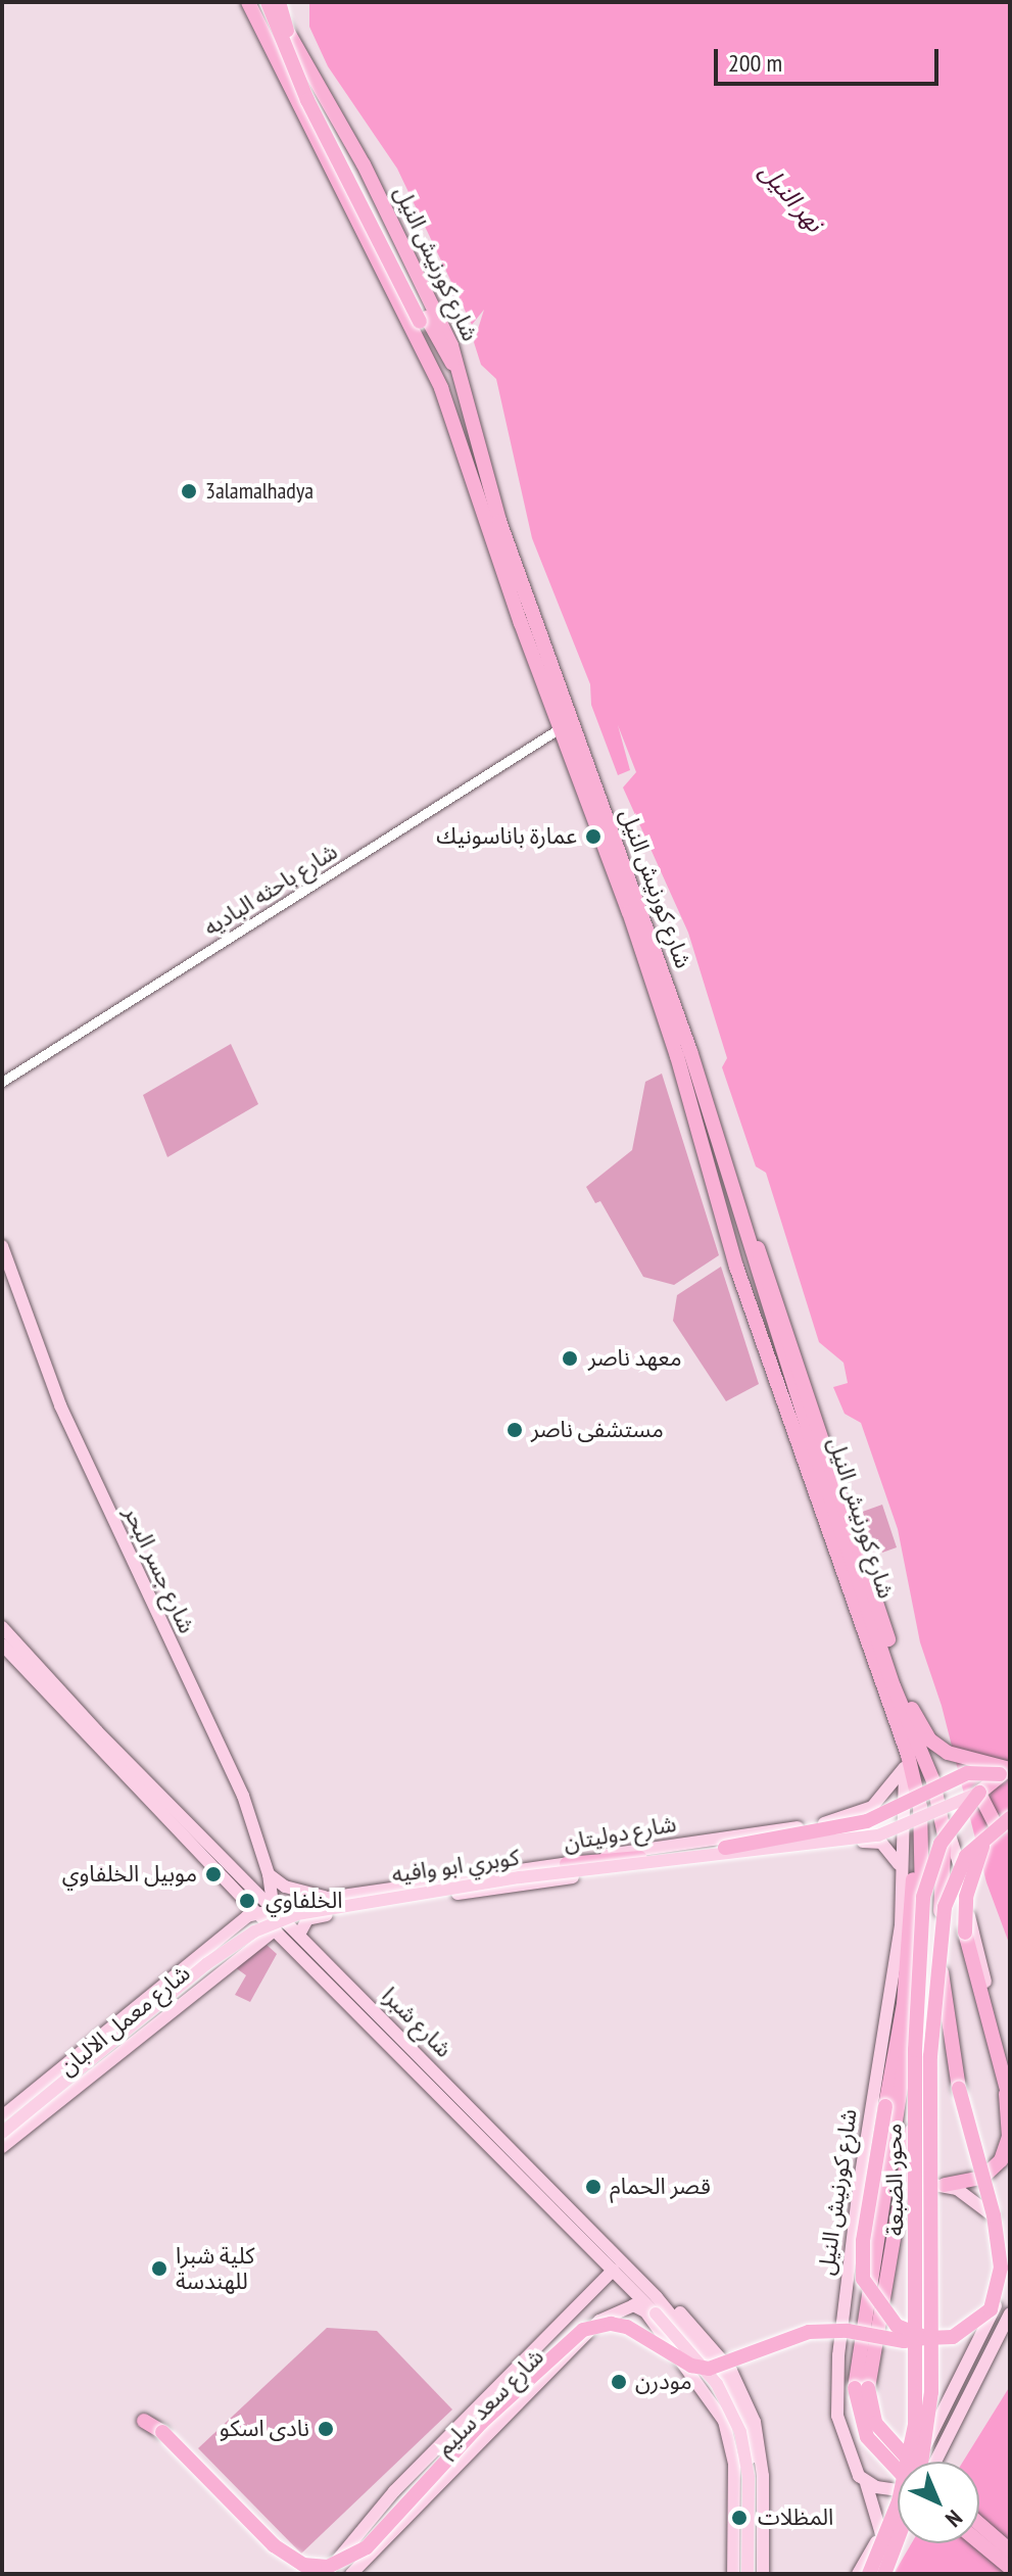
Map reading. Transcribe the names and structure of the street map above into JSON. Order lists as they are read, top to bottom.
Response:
{
  "streets": {
    "highway": ["شارع كورنيش النيل", "محور الضبعة"],
    "main road": [
      "شارع جسر البحر",
      "شارع دوليتان",
      "كوبري ابو وافيه",
      "شارع معمل الالبان",
      "شارع شبرا",
      "شارع سعد سليم"
    ],
    "street": ["شارع باحثه الباديه"]
  },
  "crossings": [
    ["شارع كورنيش النيل", "شارع باحثه الباديه"],
    ["شارع كورنيش النيل", "شارع دوليتان"],
    ["شارع جسر البحر", "شارع دوليتان"],
    ["شارع جسر البحر", "شارع معمل الالبان"],
    ["شارع جسر البحر", "شارع شبرا"],
    ["شارع دوليتان", "شارع معمل الالبان"],
    ["شارع دوليتان", "شارع شبرا"],
    ["كوبري ابو وافيه", "محور الضبعة"],
    ["شارع معمل الالبان", "شارع شبرا"],
    ["شارع شبرا", "شارع سعد سليم"]
  ],
  "water": ["نهر النيل"],
  "places": [
    "3alamalhadya",
    "عمارة باناسونيك",
    "معهد ناصر",
    "مستشفى ناصر",
    "موبيل الخلفاوي",
    "الخلفاوي",
    "قصر الحمام",
    "كلية شبرا للهندسة",
    "مودرن",
    "نادى اسكو",
    "المظلات"
  ],
  "scale_bar": "200 m",
  "north": "bottom right"
}
